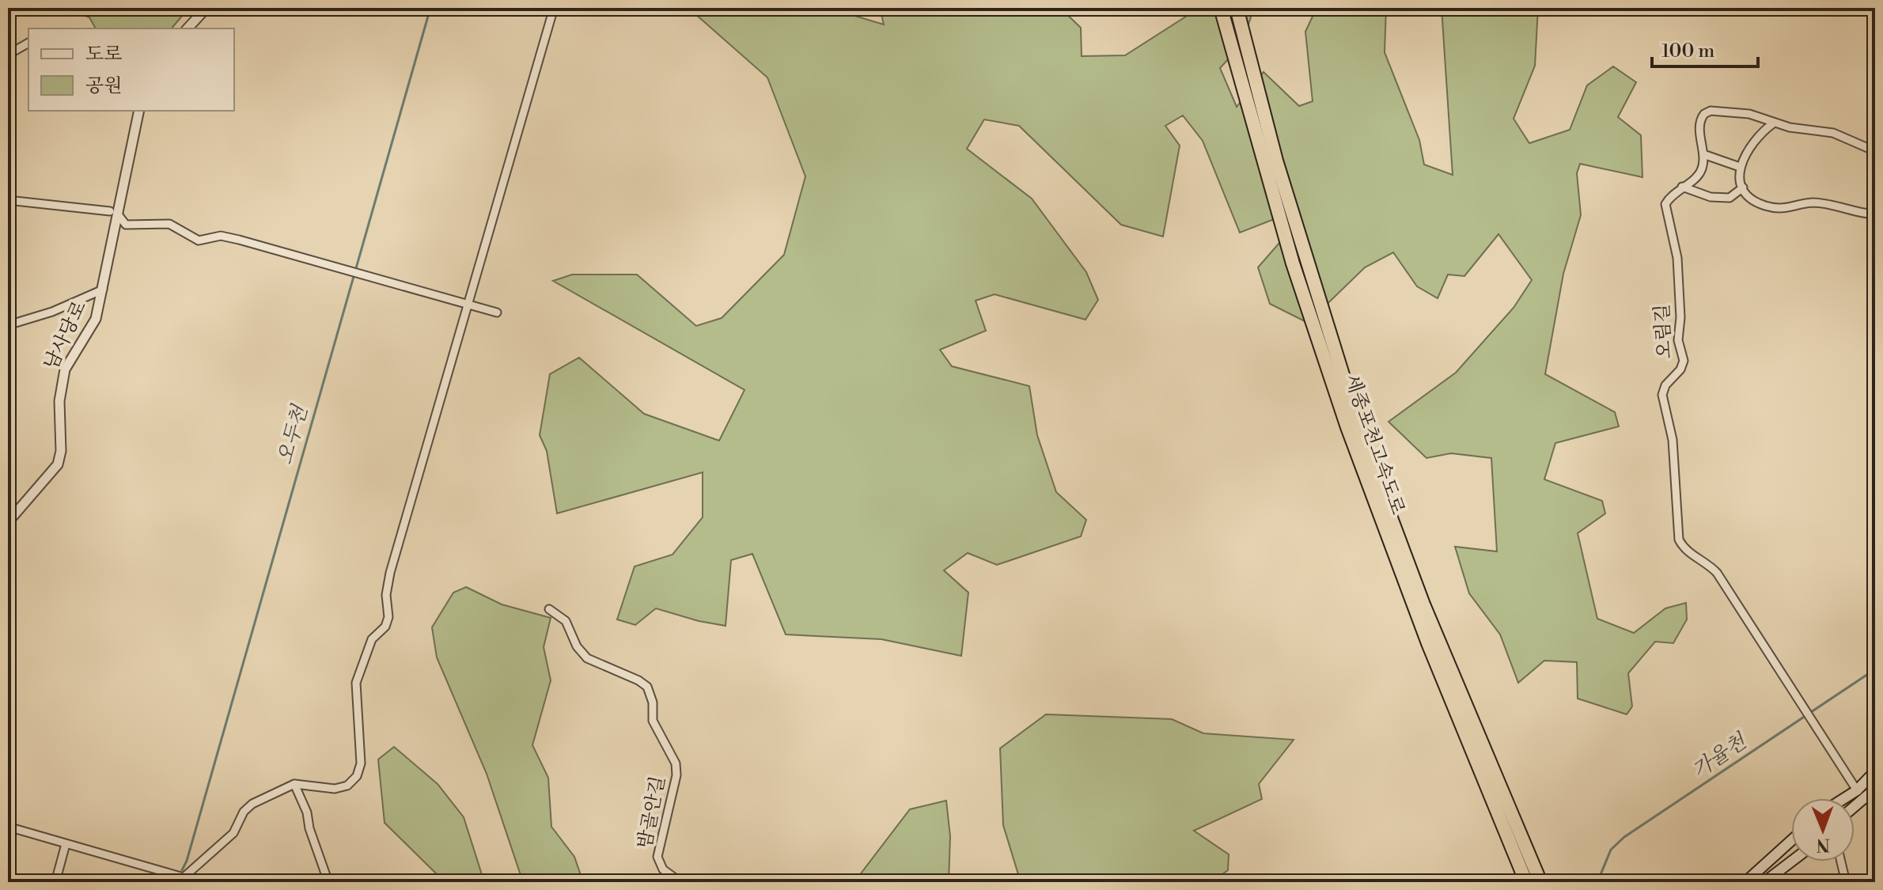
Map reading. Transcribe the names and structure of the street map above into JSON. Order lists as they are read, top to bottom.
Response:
{
  "streets": {
    "highway": ["세종포천고속도로"],
    "street": ["오림길", "남사당로", "밤골안길"]
  },
  "water": ["오두천", "가율천"],
  "legend": ["도로", "공원"],
  "scale_bar": "100 m",
  "north": "bottom"
}
